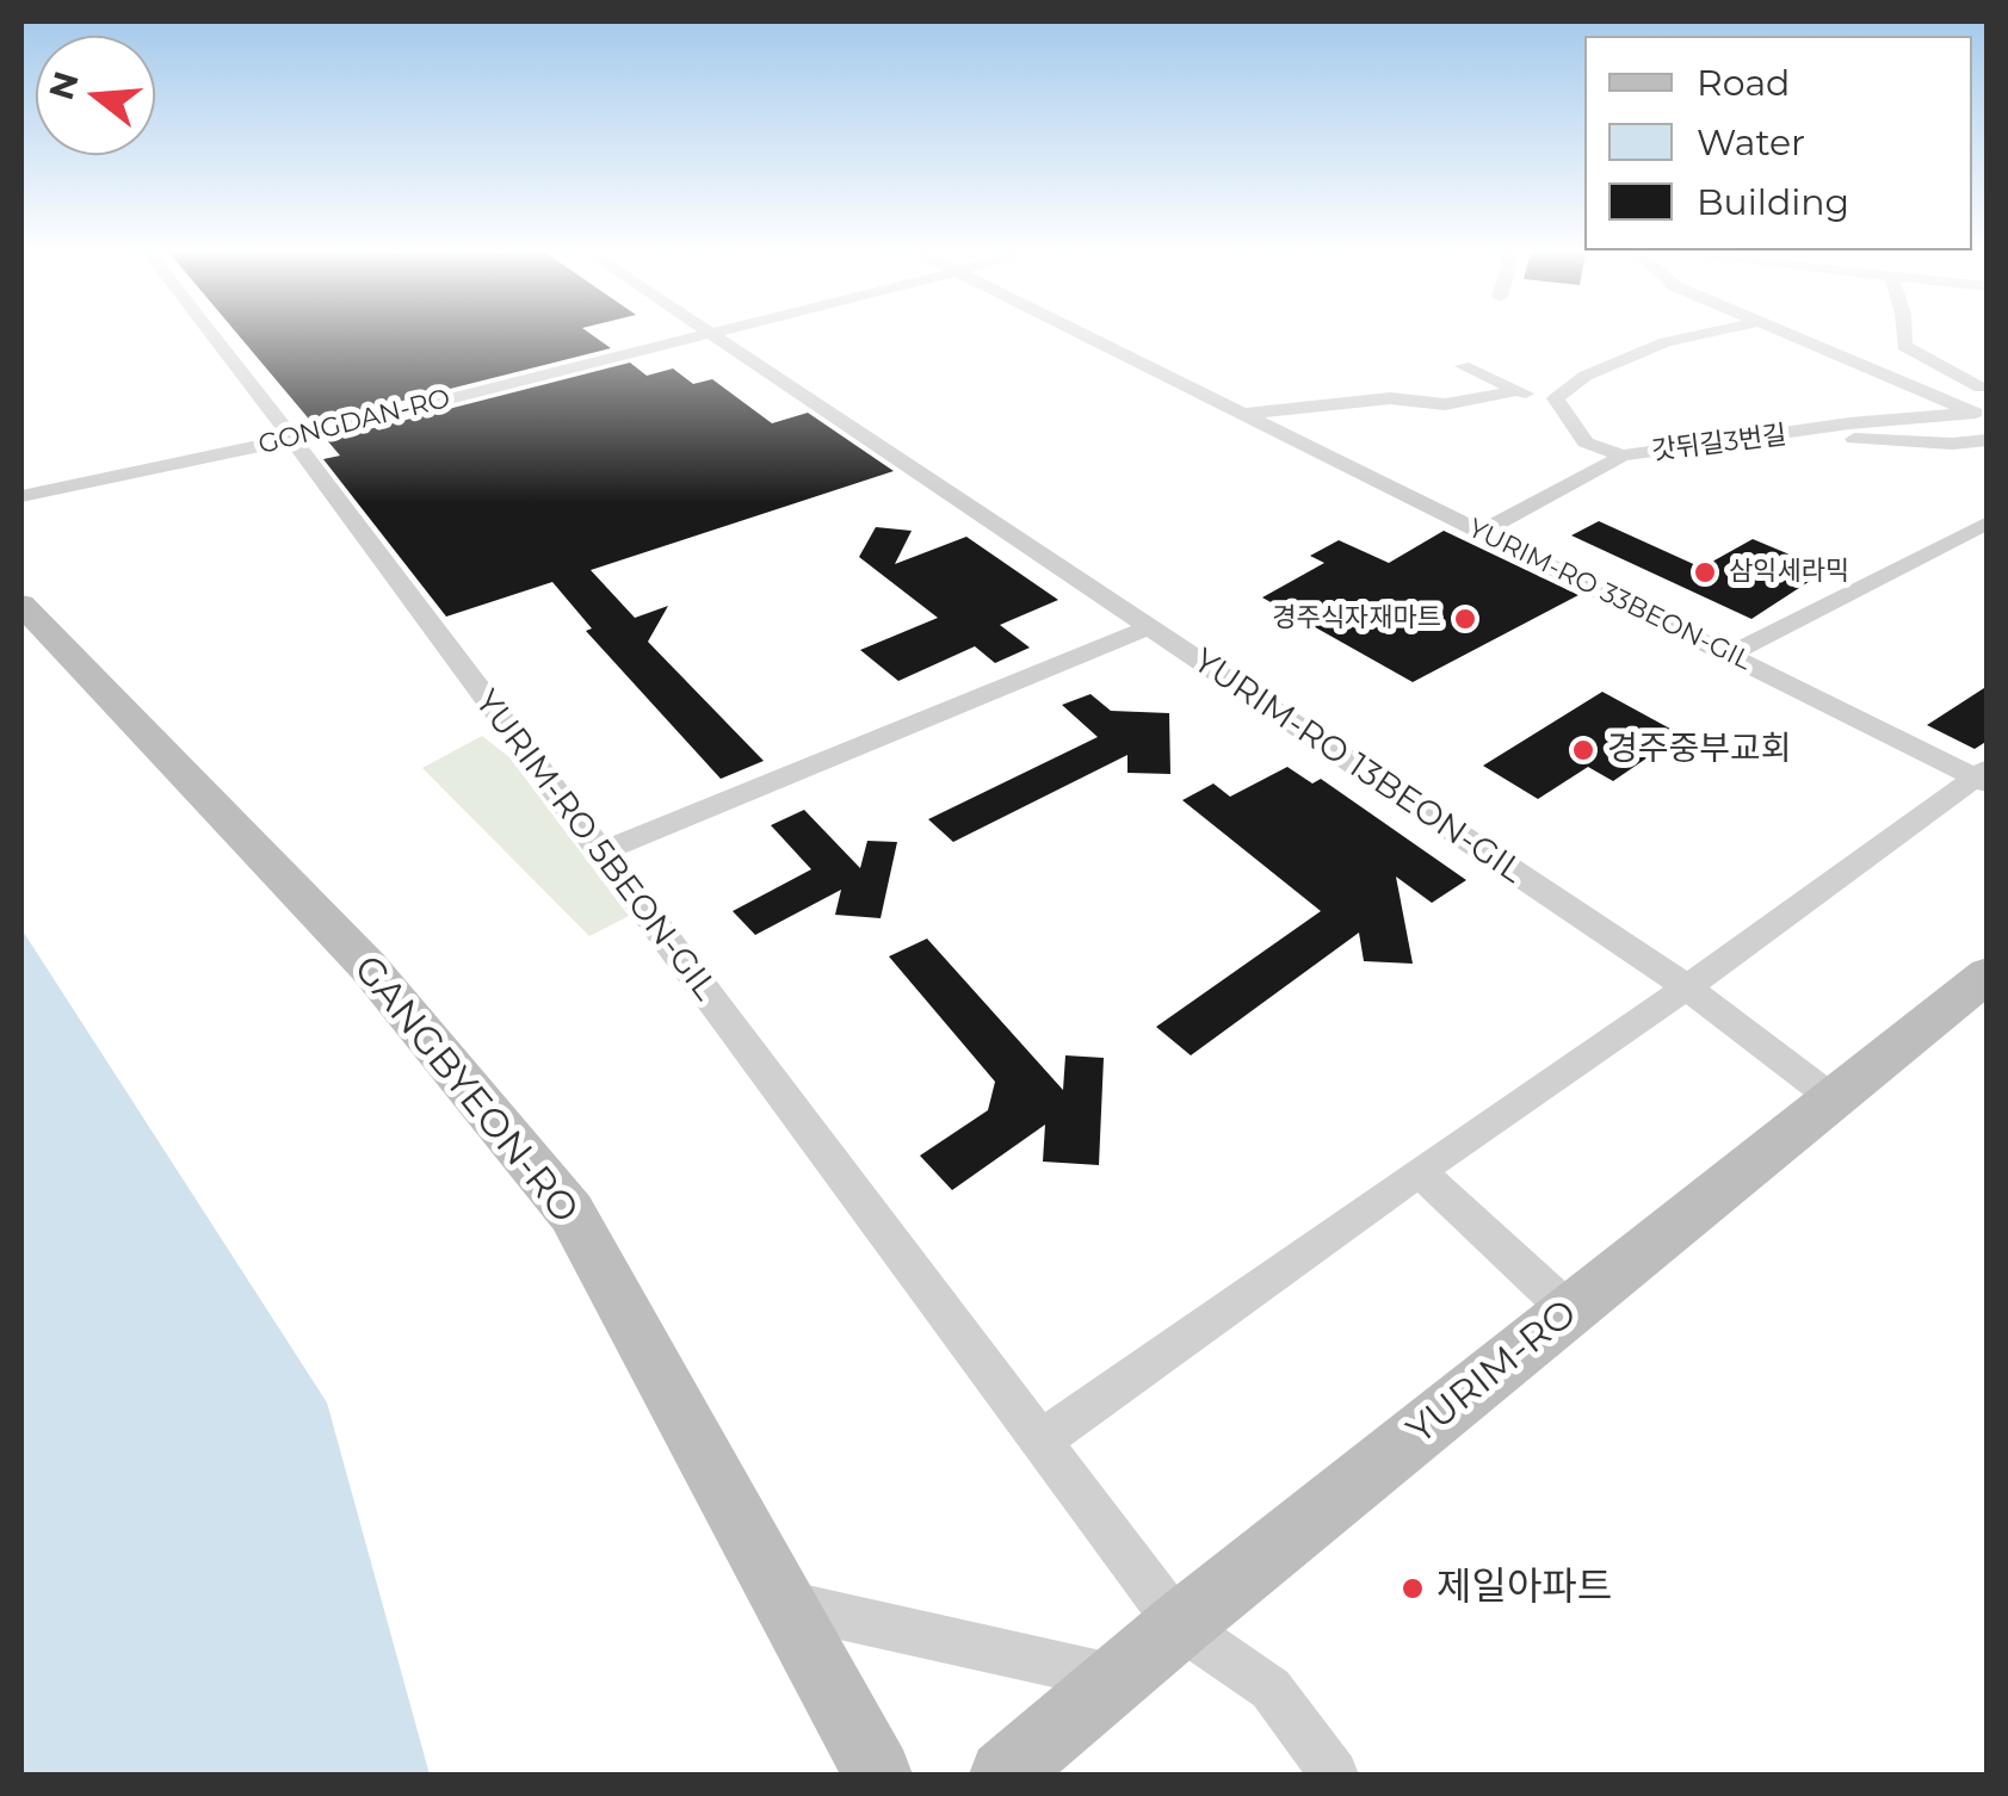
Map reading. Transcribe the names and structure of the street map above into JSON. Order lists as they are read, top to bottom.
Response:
{
  "streets": {
    "street": [
      "GONGDAN-RO",
      "갓뒤길3번길",
      "YURIM-RO 33BEON-GIL",
      "YURIM-RO 13BEON-GIL",
      "YURIM-RO 5BEON-GIL",
      "GANGBYEON-RO",
      "YURIM-RO"
    ]
  },
  "crossings": [
    ["GONGDAN-RO", "YURIM-RO 5BEON-GIL"],
    ["갓뒤길3번길", "YURIM-RO 33BEON-GIL"],
    ["YURIM-RO 33BEON-GIL", "YURIM-RO 13BEON-GIL"],
    ["YURIM-RO 13BEON-GIL", "YURIM-RO"],
    ["YURIM-RO 5BEON-GIL", "YURIM-RO"]
  ],
  "places": [
    "삼익세라믹",
    "경주식자재마트",
    "경주중부교회",
    "제일아파트"
  ],
  "legend": ["Road", "Water", "Building"],
  "north": "left"
}
